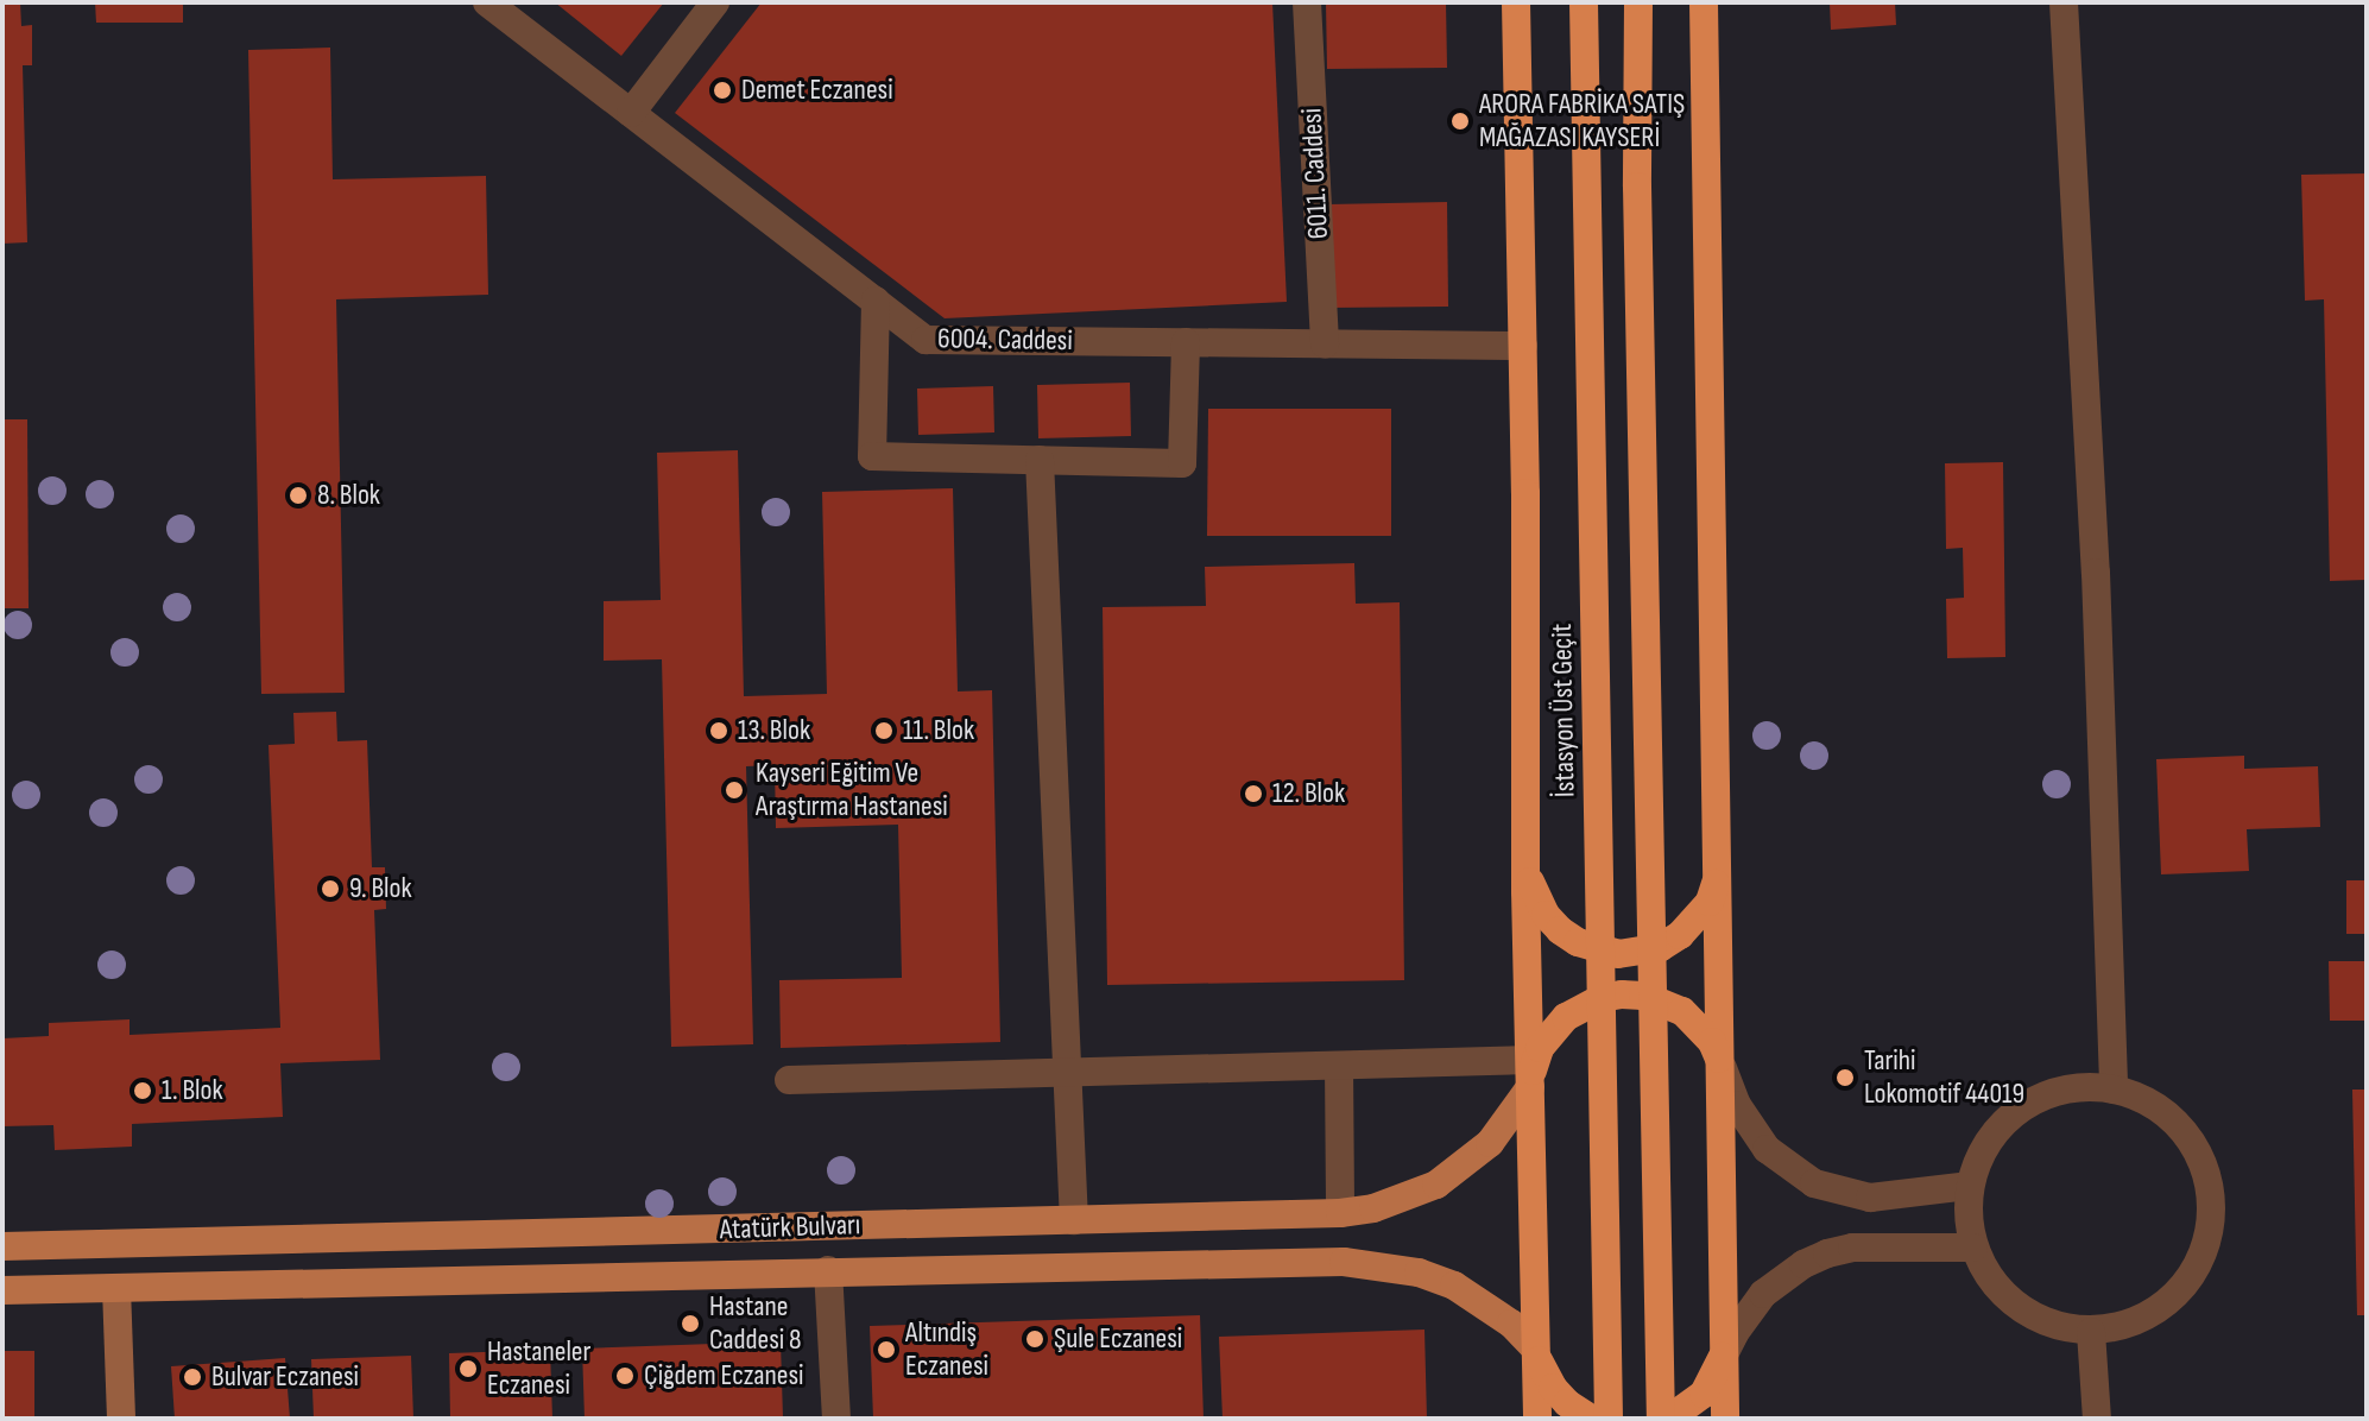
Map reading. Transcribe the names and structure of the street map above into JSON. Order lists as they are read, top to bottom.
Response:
{
  "streets": {
    "highway": ["İstasyon Üst Geçit"],
    "main road": ["Atatürk Bulvarı"],
    "street": ["6011. Caddesi", "6004. Caddesi"]
  },
  "crossings": [
    ["6011. Caddesi", "6004. Caddesi"]
  ],
  "places": [
    "Demet Eczanesi",
    "ARORA FABRİKA SATIŞ MAĞAZASI KAYSERİ",
    "8. Blok",
    "13. Blok",
    "11. Blok",
    "Kayseri Eğitim Ve Araştırma Hastanesi",
    "12. Blok",
    "9. Blok",
    "Tarihi Lokomotif 44019",
    "1. Blok",
    "Hastane Caddesi 8",
    "Şule Eczanesi",
    "Altındiş Eczanesi",
    "Hastaneler Eczanesi",
    "Çiğdem Eczanesi",
    "Bulvar Eczanesi"
  ]
}
